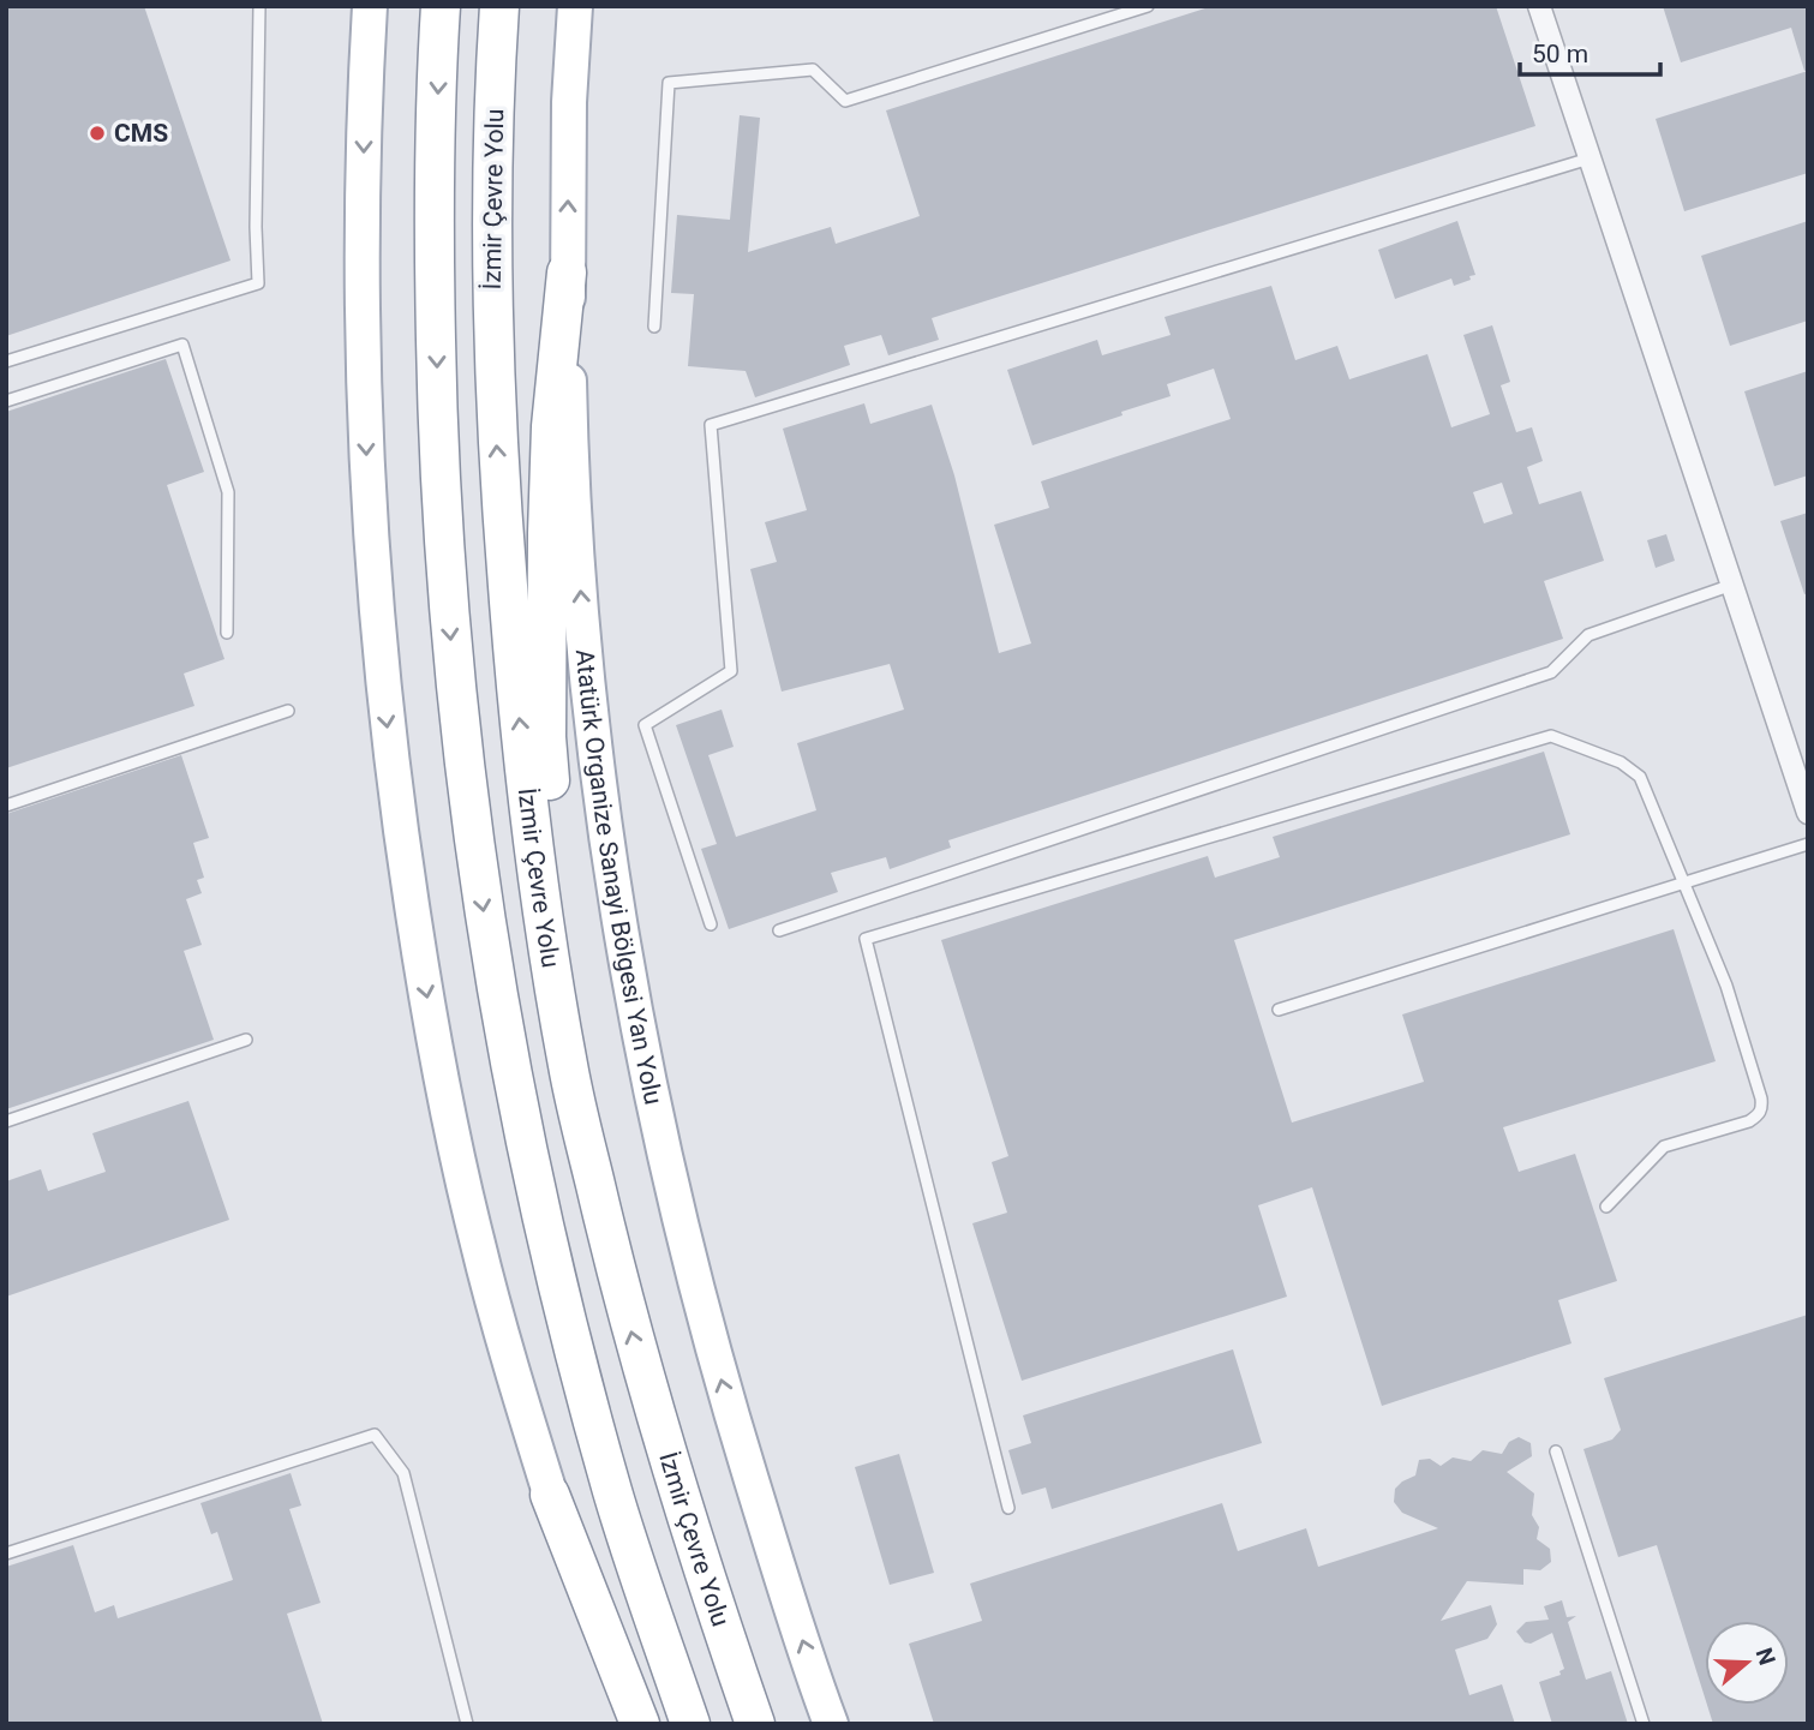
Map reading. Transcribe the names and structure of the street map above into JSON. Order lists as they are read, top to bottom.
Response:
{
  "streets": {
    "highway": ["İzmir Çevre Yolu"],
    "main road": ["Atatürk Organize Sanayi Bölgesi Yan Yolu"]
  },
  "places": ["CMS"],
  "scale_bar": "50 m",
  "north": "right"
}
